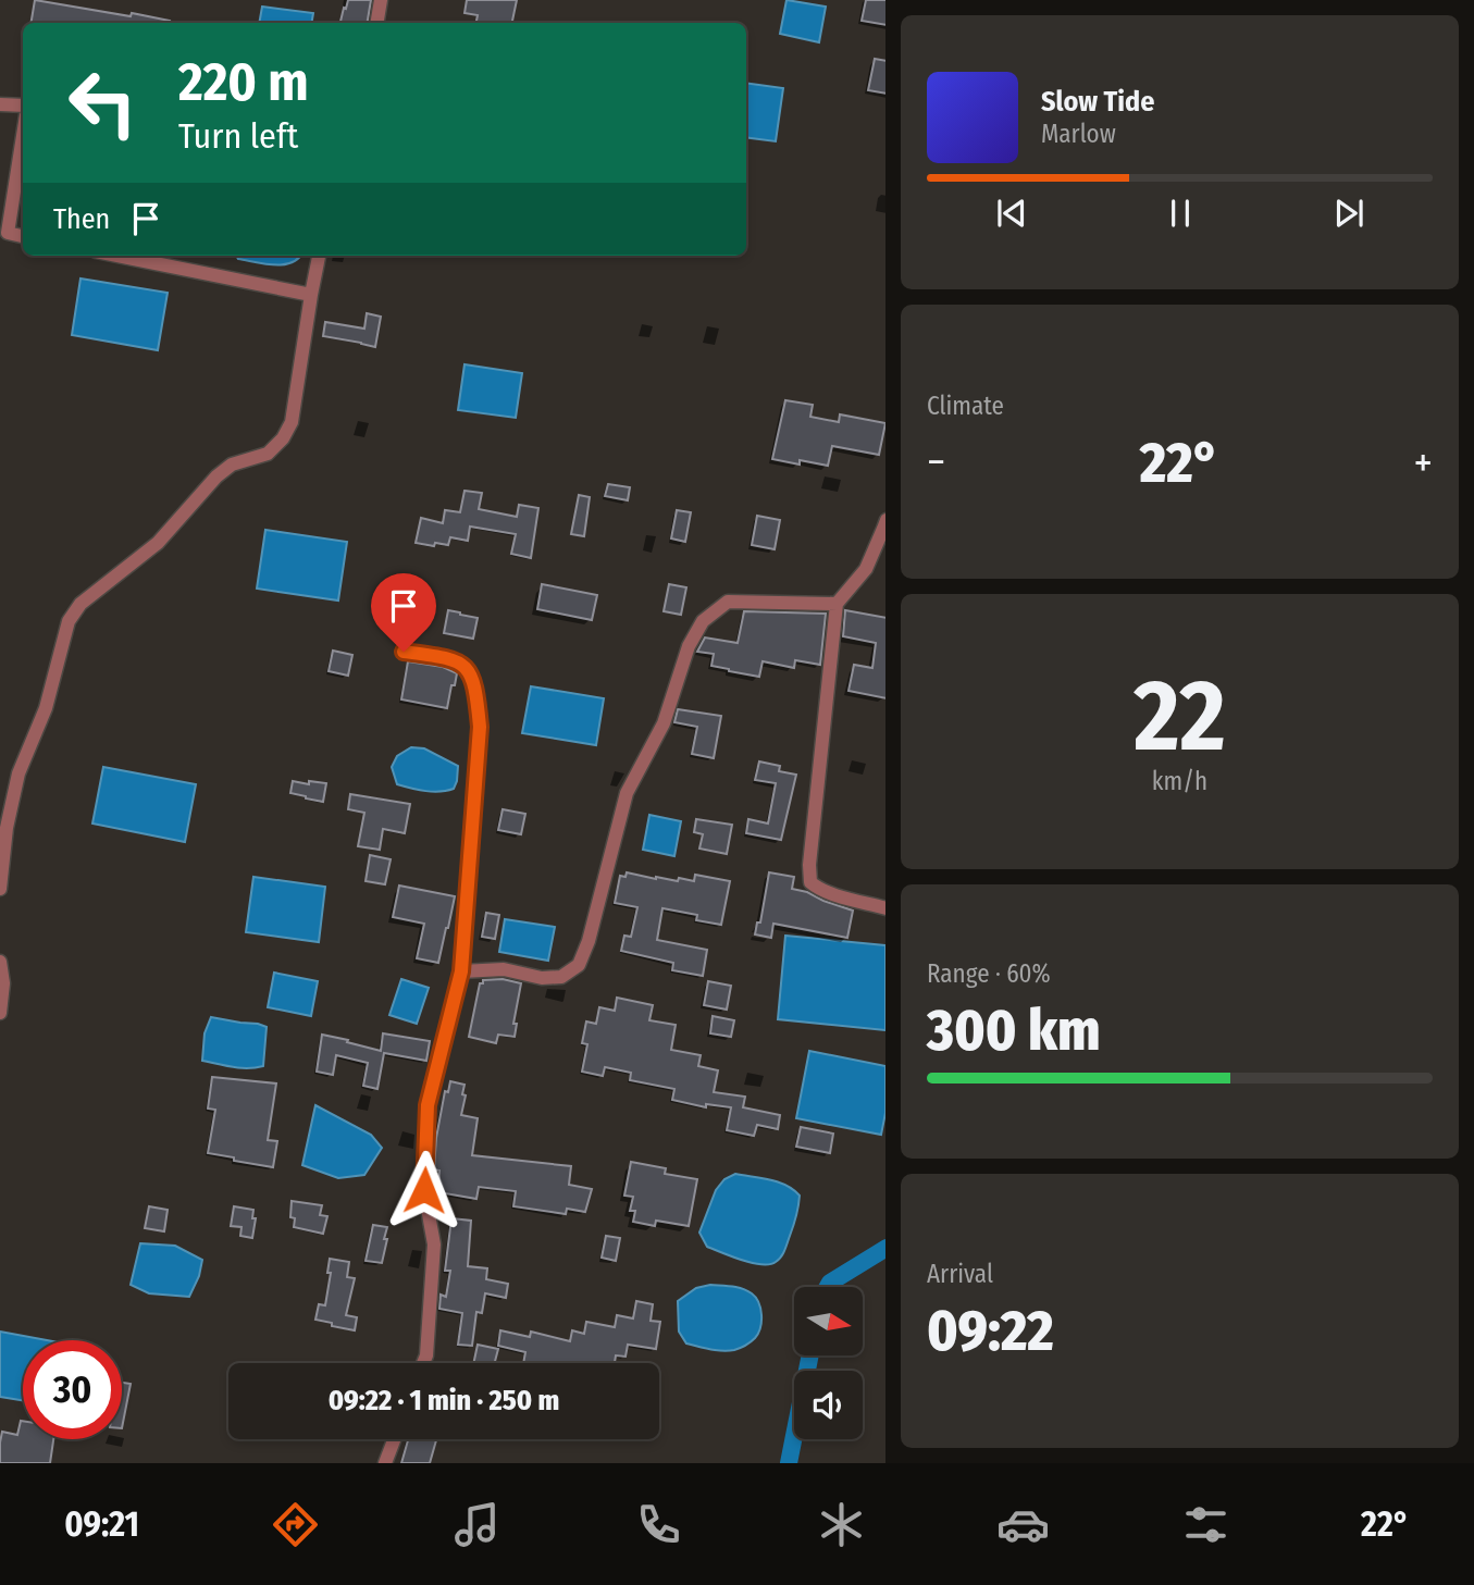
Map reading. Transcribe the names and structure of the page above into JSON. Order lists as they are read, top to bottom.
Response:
{
  "north": "right",
  "page": {
    "turn": ["220 m", "Turn left"],
    "song": ["Slow Tide", "Marlow"],
    "then": "Then",
    "tile": [
      "Climate",
      ["22", "km/h"],
      ["Range · 60%", "300 km"],
      ["Arrival", "09:22"]
    ],
    "heat": ["−", "22°", "+"],
    "limit": "30",
    "trip": "09:22 · 1 min · 250 m",
    "tabs": ["09:21", "22°"]
  }
}
